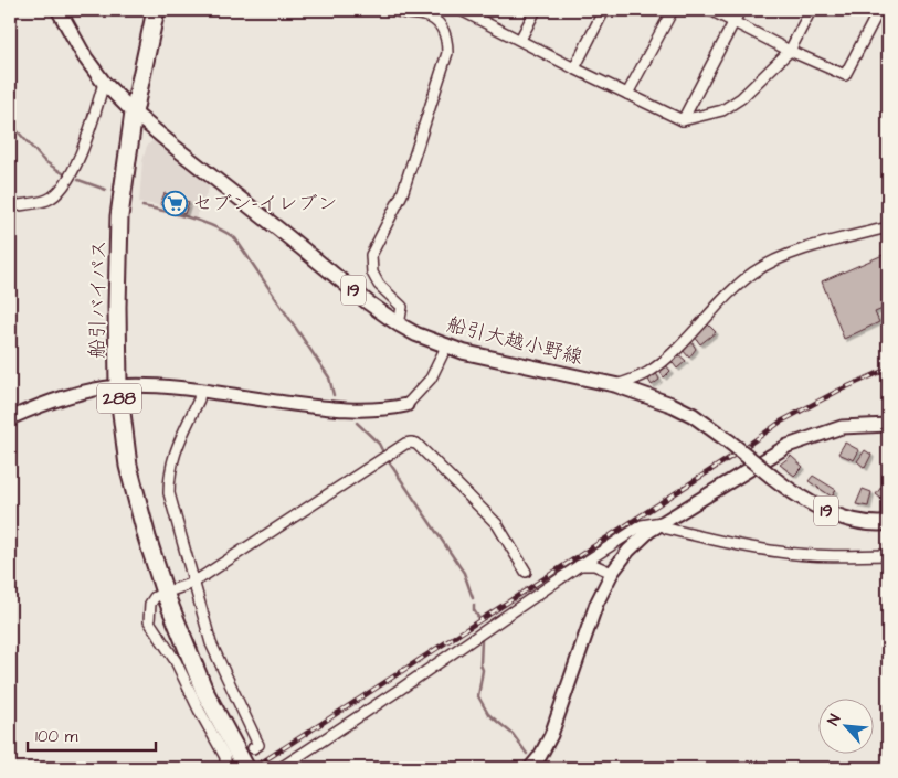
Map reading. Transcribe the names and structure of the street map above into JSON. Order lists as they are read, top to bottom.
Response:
{
  "streets": {
    "highway": ["船引バイパス", "288"],
    "main road": ["19", "船引大越小野線"]
  },
  "crossings": [
    ["船引バイパス", "船引大越小野線"]
  ],
  "places": {
    "supermarket": ["セブン-イレブン"]
  },
  "scale_bar": "100 m",
  "north": "top left"
}
